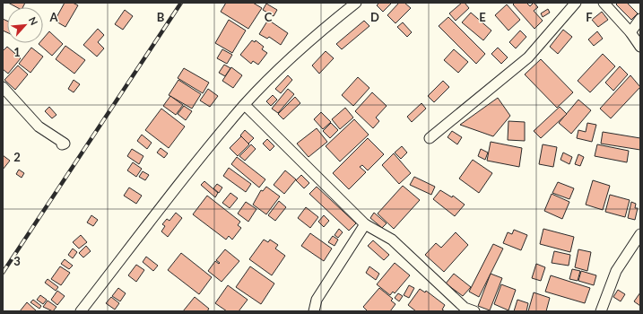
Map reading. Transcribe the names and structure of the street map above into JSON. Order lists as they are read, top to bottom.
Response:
{
  "north": "top right",
  "grid": {
    "columns": [
      "A",
      "B",
      "C",
      "D",
      "E",
      "F"
    ],
    "rows": ["1", "2", "3"]
  }
}
